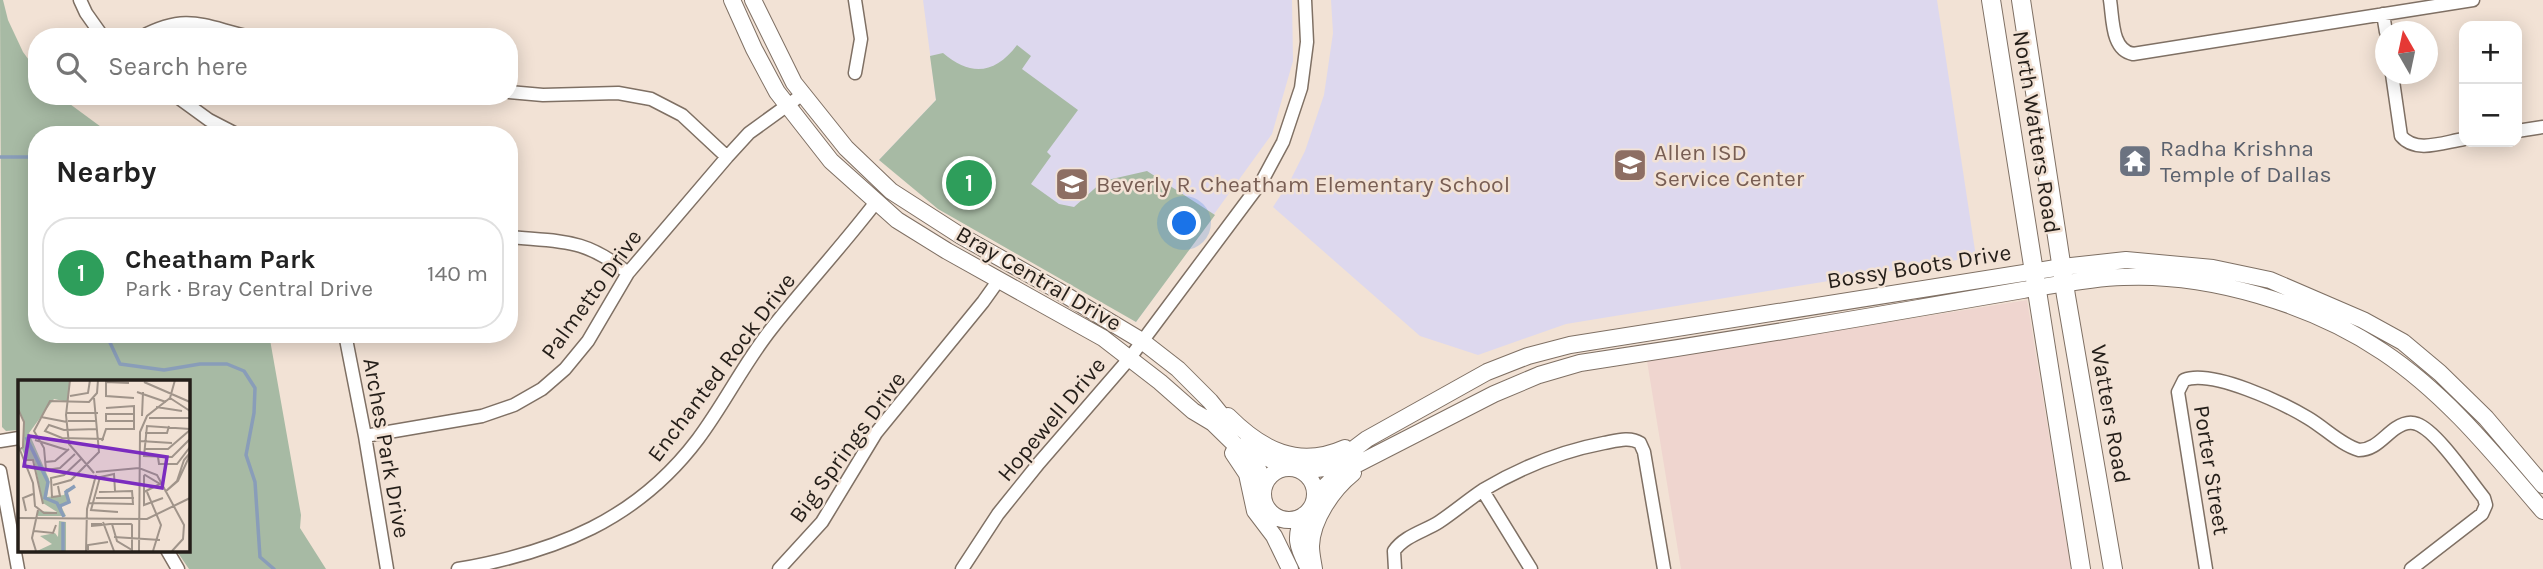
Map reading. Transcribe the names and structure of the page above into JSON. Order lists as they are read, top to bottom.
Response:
{
  "streets": {
    "main road": ["North Watters Road", "Watters Road"],
    "street": [
      "Bossy Boots Drive",
      "Bray Central Drive",
      "Palmetto Drive",
      "Enchanted Rock Drive",
      "Hopewell Drive",
      "Big Springs Drive",
      "Arches Park Drive",
      "Porter Street"
    ]
  },
  "crossings": [
    ["North Watters Road", "Bossy Boots Drive"],
    ["North Watters Road", "Watters Road"],
    ["Bossy Boots Drive", "Bray Central Drive"],
    ["Bossy Boots Drive", "Watters Road"],
    ["Bray Central Drive", "Palmetto Drive"],
    ["Bray Central Drive", "Enchanted Rock Drive"],
    ["Bray Central Drive", "Hopewell Drive"],
    ["Bray Central Drive", "Big Springs Drive"],
    ["Palmetto Drive", "Arches Park Drive"]
  ],
  "places": {
    "temple": ["Radha Krishna Temple of Dallas"],
    "school or university": ["Allen ISD Service Center", "Beverly R. Cheatham Elementary School"]
  },
  "north": "top",
  "page": {
    "map_buttons": ["+", "−"],
    "search": "Search here",
    "heading": "Nearby",
    "pins": "1",
    "list": [
      {
        "mark": "1",
        "name": "Cheatham Park",
        "note": "Park · Bray Central Drive",
        "value": "140 m"
      }
    ]
  }
}
